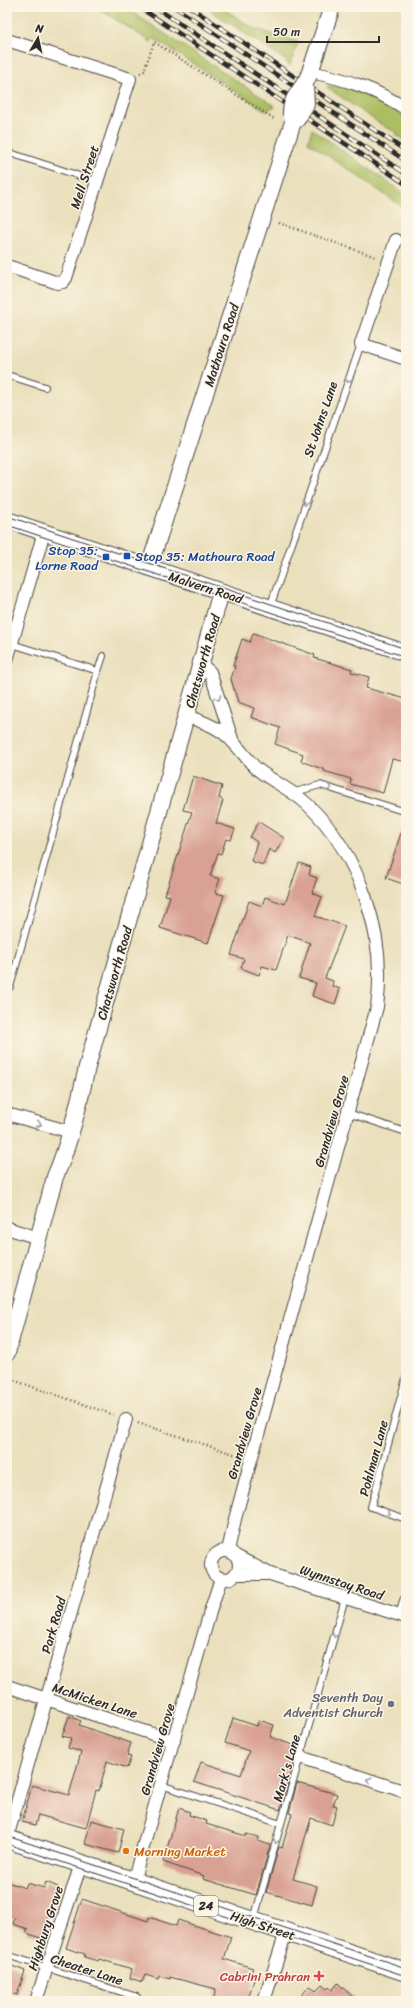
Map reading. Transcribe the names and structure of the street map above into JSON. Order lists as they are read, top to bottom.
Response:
{
  "streets": {
    "main road": ["24", "High Street"],
    "street": [
      "Mell Street",
      "Mathoura Road",
      "St Johns Lane",
      "Malvern Road",
      "Chatsworth Road",
      "Grandview Grove",
      "Wynnstay Road",
      "Park Road",
      "McMicken Lane",
      "Highbury Grove"
    ],
    "lane": ["Pohlman Lane", "Mark's Lane", "Cheater Lane"]
  },
  "crossings": [
    ["Mathoura Road", "Malvern Road"],
    ["St Johns Lane", "Malvern Road"],
    ["Malvern Road", "Chatsworth Road"],
    ["Chatsworth Road", "Grandview Grove"],
    ["Grandview Grove", "Wynnstay Road"],
    ["Grandview Grove", "McMicken Lane"],
    ["Grandview Grove", "High Street"],
    ["Wynnstay Road", "Mark's Lane"],
    ["Park Road", "McMicken Lane"],
    ["Park Road", "High Street"],
    ["Mark's Lane", "High Street"],
    ["High Street", "Highbury Grove"],
    ["Highbury Grove", "Cheater Lane"]
  ],
  "one_way": ["St Johns Lane", "Pohlman Lane", "Mark's Lane"],
  "places": {
    "transit": ["Stop 35: Mathoura Road", "Stop 35: Lorne Road"],
    "other": ["Seventh Day Adventist Church", "Morning Market"],
    "health": ["Cabrini Prahran"]
  },
  "scale_bar": "50 m",
  "north": "top"
}
